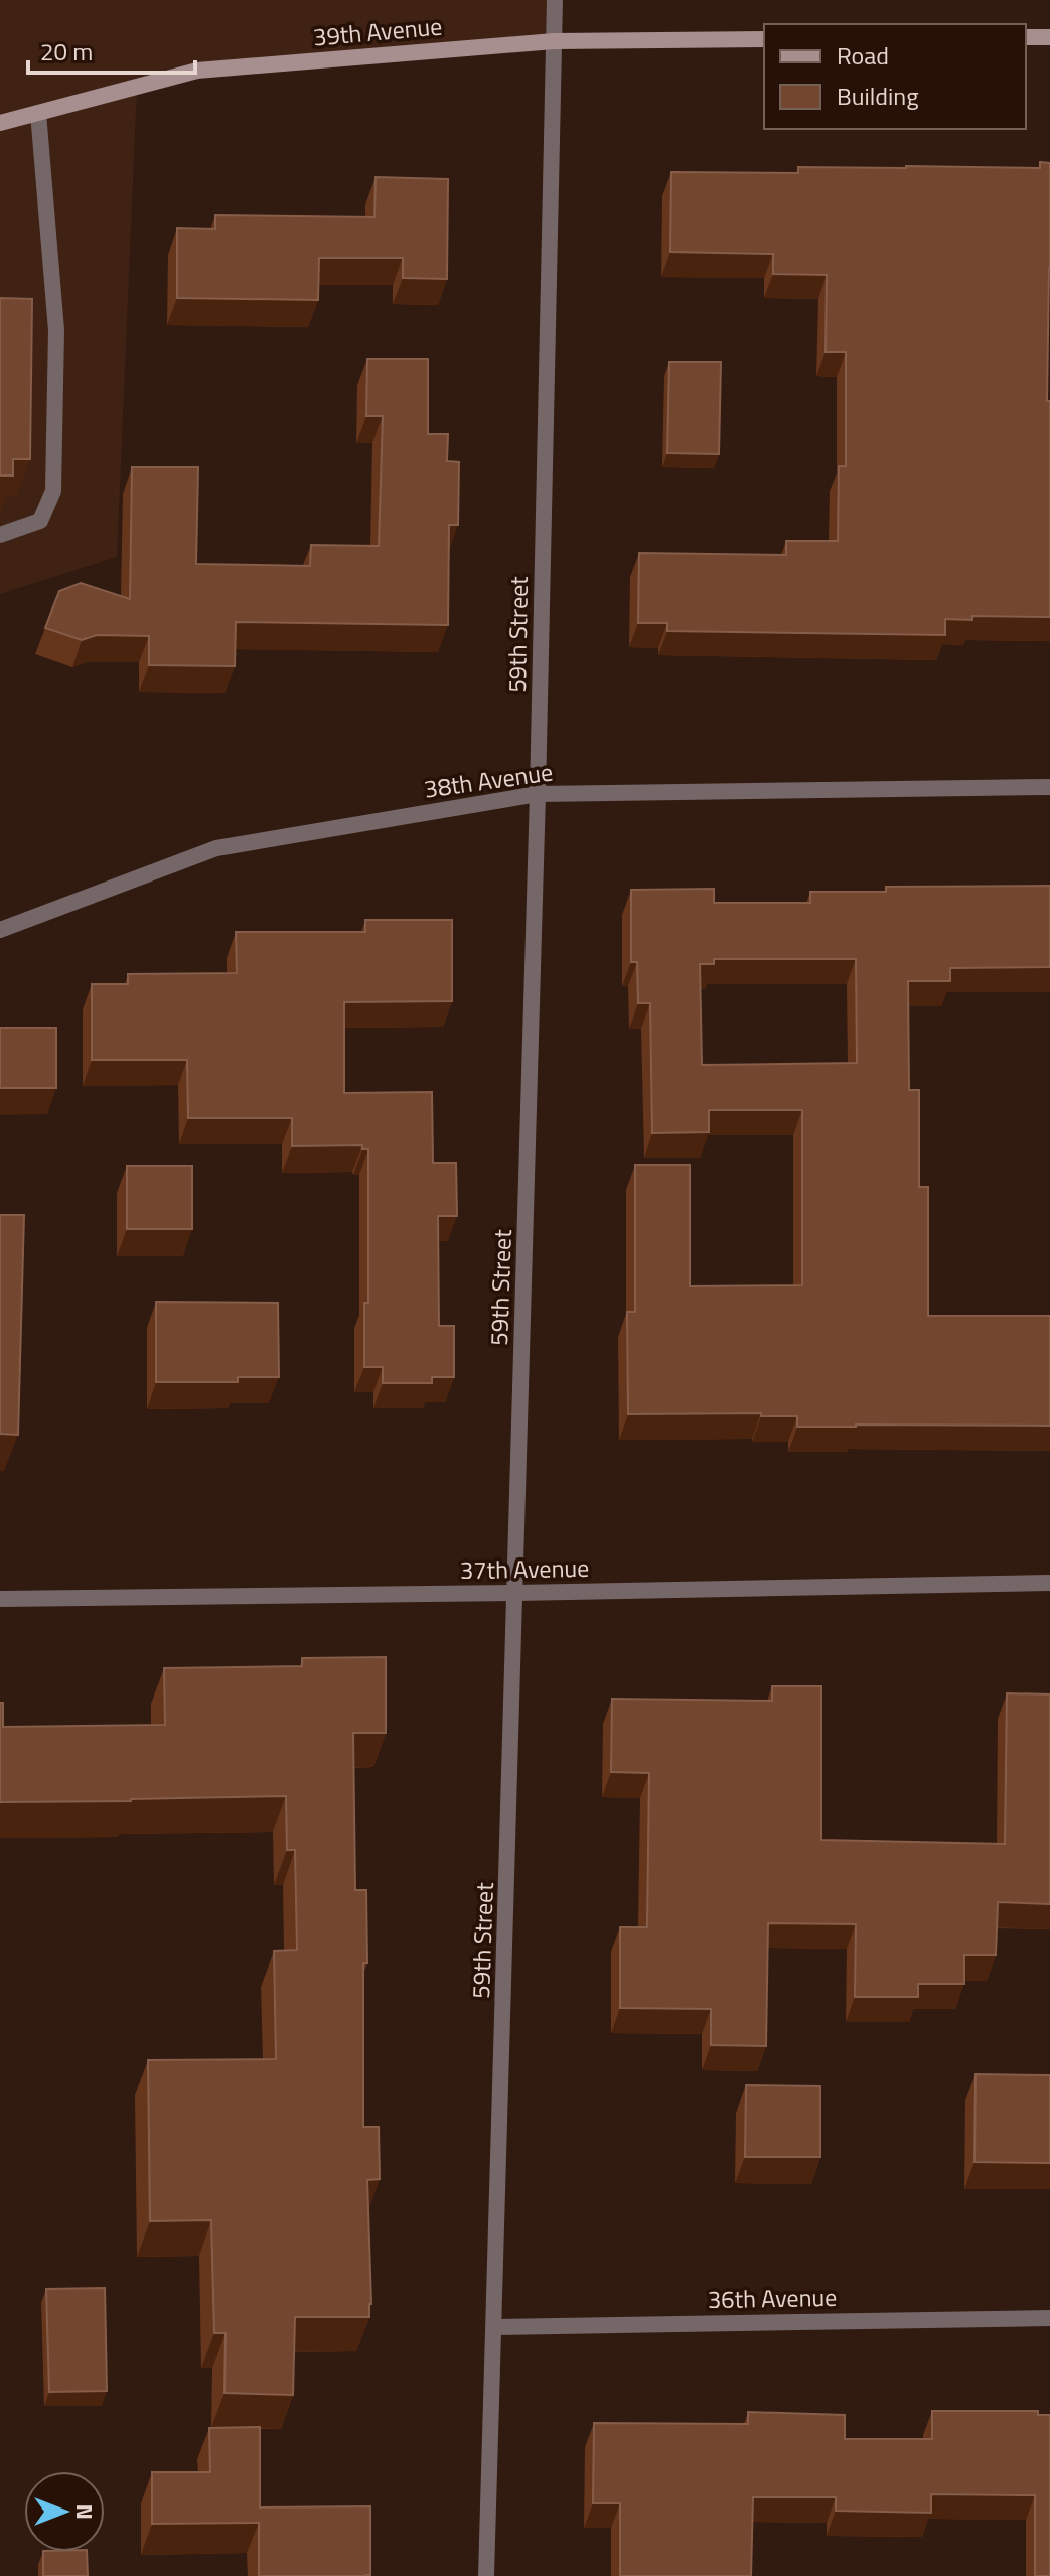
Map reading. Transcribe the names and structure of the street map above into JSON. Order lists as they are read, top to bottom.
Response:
{
  "streets": {
    "main road": ["39th Avenue"],
    "street": [
      "59th Street",
      "38th Avenue",
      "37th Avenue",
      "36th Avenue"
    ]
  },
  "crossings": [
    ["39th Avenue", "59th Street"],
    ["59th Street", "38th Avenue"],
    ["59th Street", "37th Avenue"],
    ["59th Street", "36th Avenue"]
  ],
  "legend": ["Road", "Building"],
  "scale_bar": "20 m",
  "north": "right"
}
